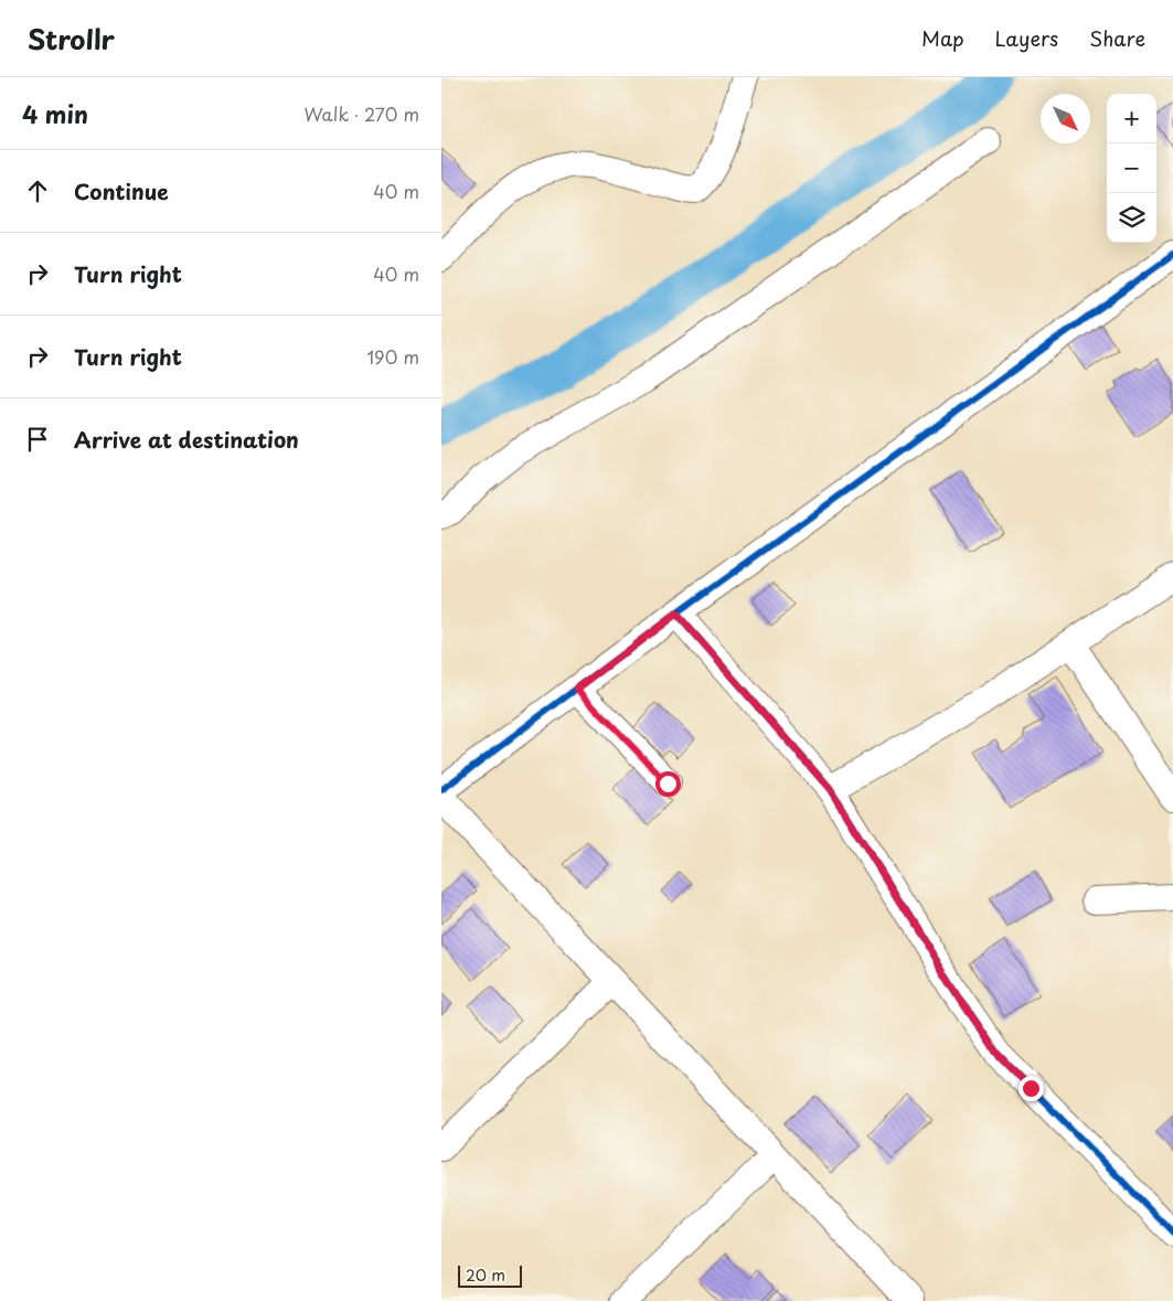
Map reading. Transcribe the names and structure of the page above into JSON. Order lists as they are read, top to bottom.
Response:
{
  "scale_bar": "20 m",
  "north": "bottom right",
  "page": {
    "header": "Strollr",
    "nav": ["Map", "Layers", "Share"],
    "heading": ["4 min", "Walk · 270 m"],
    "map_buttons": ["+", "−"],
    "list": [
      ["Continue", "40 m"],
      ["Turn right", "40 m"],
      ["Turn right", "190 m"],
      "Arrive at destination"
    ],
    "scale": "20 m"
  }
}
